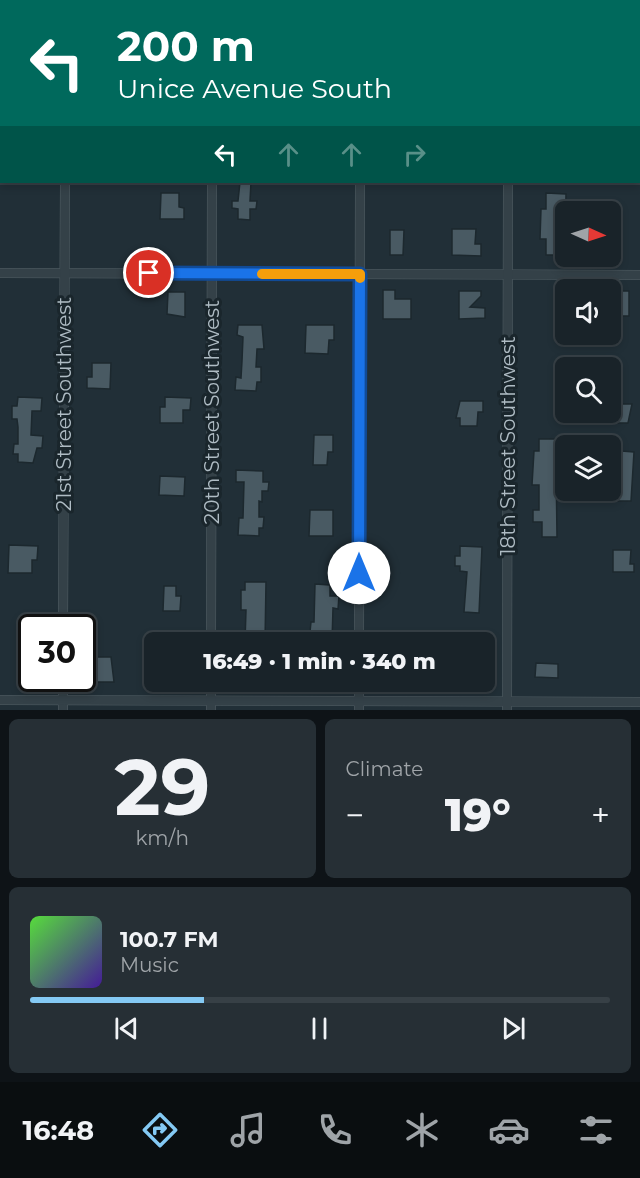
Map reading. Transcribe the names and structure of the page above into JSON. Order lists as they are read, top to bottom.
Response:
{
  "streets": {
    "street": ["21st Street Southwest", "20th Street Southwest", "18th Street Southwest"]
  },
  "north": "right",
  "page": {
    "turn": ["200 m", "Unice Avenue South"],
    "limit": "30",
    "trip": "16:49 · 1 min · 340 m",
    "tile": [
      ["29", "km/h"],
      "Climate"
    ],
    "heat": ["−", "19°", "+"],
    "song": ["100.7 FM", "Music"],
    "tabs": "16:48"
  }
}
